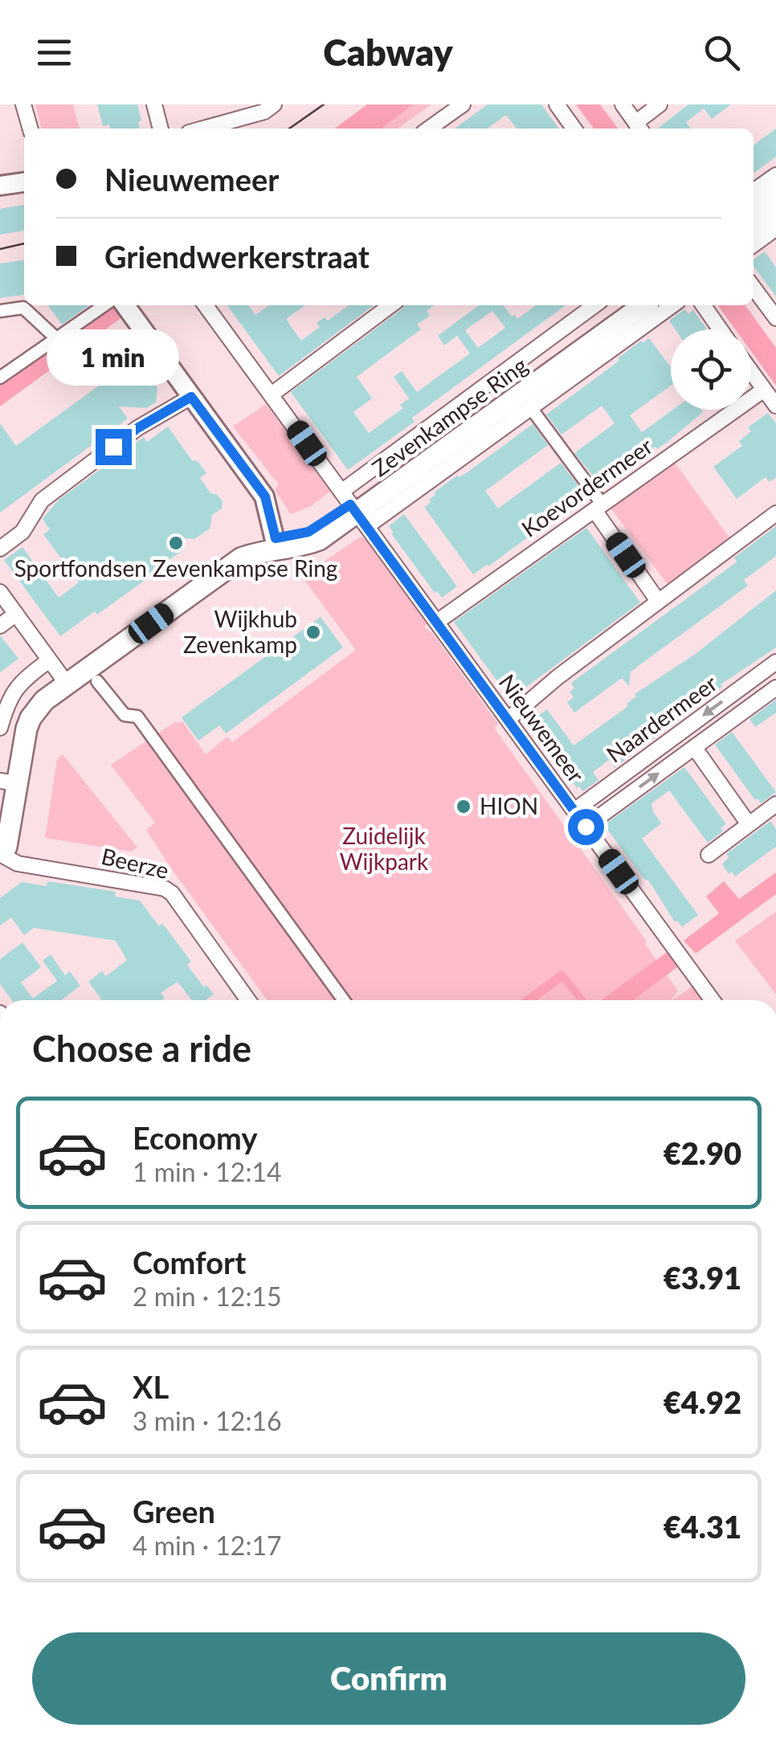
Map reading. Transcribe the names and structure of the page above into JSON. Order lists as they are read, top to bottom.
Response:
{
  "streets": {
    "main road": ["Zevenkampse Ring"],
    "street": [
      "Koevordermeer",
      "Naardermeer",
      "Nieuwemeer",
      "Beerze"
    ]
  },
  "crossings": [
    ["Zevenkampse Ring", "Nieuwemeer"],
    ["Zevenkampse Ring", "Beerze"],
    ["Koevordermeer", "Nieuwemeer"],
    ["Naardermeer", "Nieuwemeer"]
  ],
  "parks": ["Zuidelijk Wijkpark"],
  "places": ["Sportfondsen Zevenkampse Ring", "Wijkhub Zevenkamp", "HION"],
  "page": {
    "header": "Cabway",
    "banner": ["Nieuwemeer", "Griendwerkerstraat"],
    "bubble": "1 min",
    "heading": "Choose a ride",
    "list": [
      {
        "name": "Economy",
        "note": "1 min · 12:14",
        "value": "€2.90"
      },
      {
        "name": "Comfort",
        "note": "2 min · 12:15",
        "value": "€3.91"
      },
      {
        "name": "XL",
        "note": "3 min · 12:16",
        "value": "€4.92"
      },
      {
        "name": "Green",
        "note": "4 min · 12:17",
        "value": "€4.31"
      }
    ],
    "buttons": "Confirm"
  }
}
